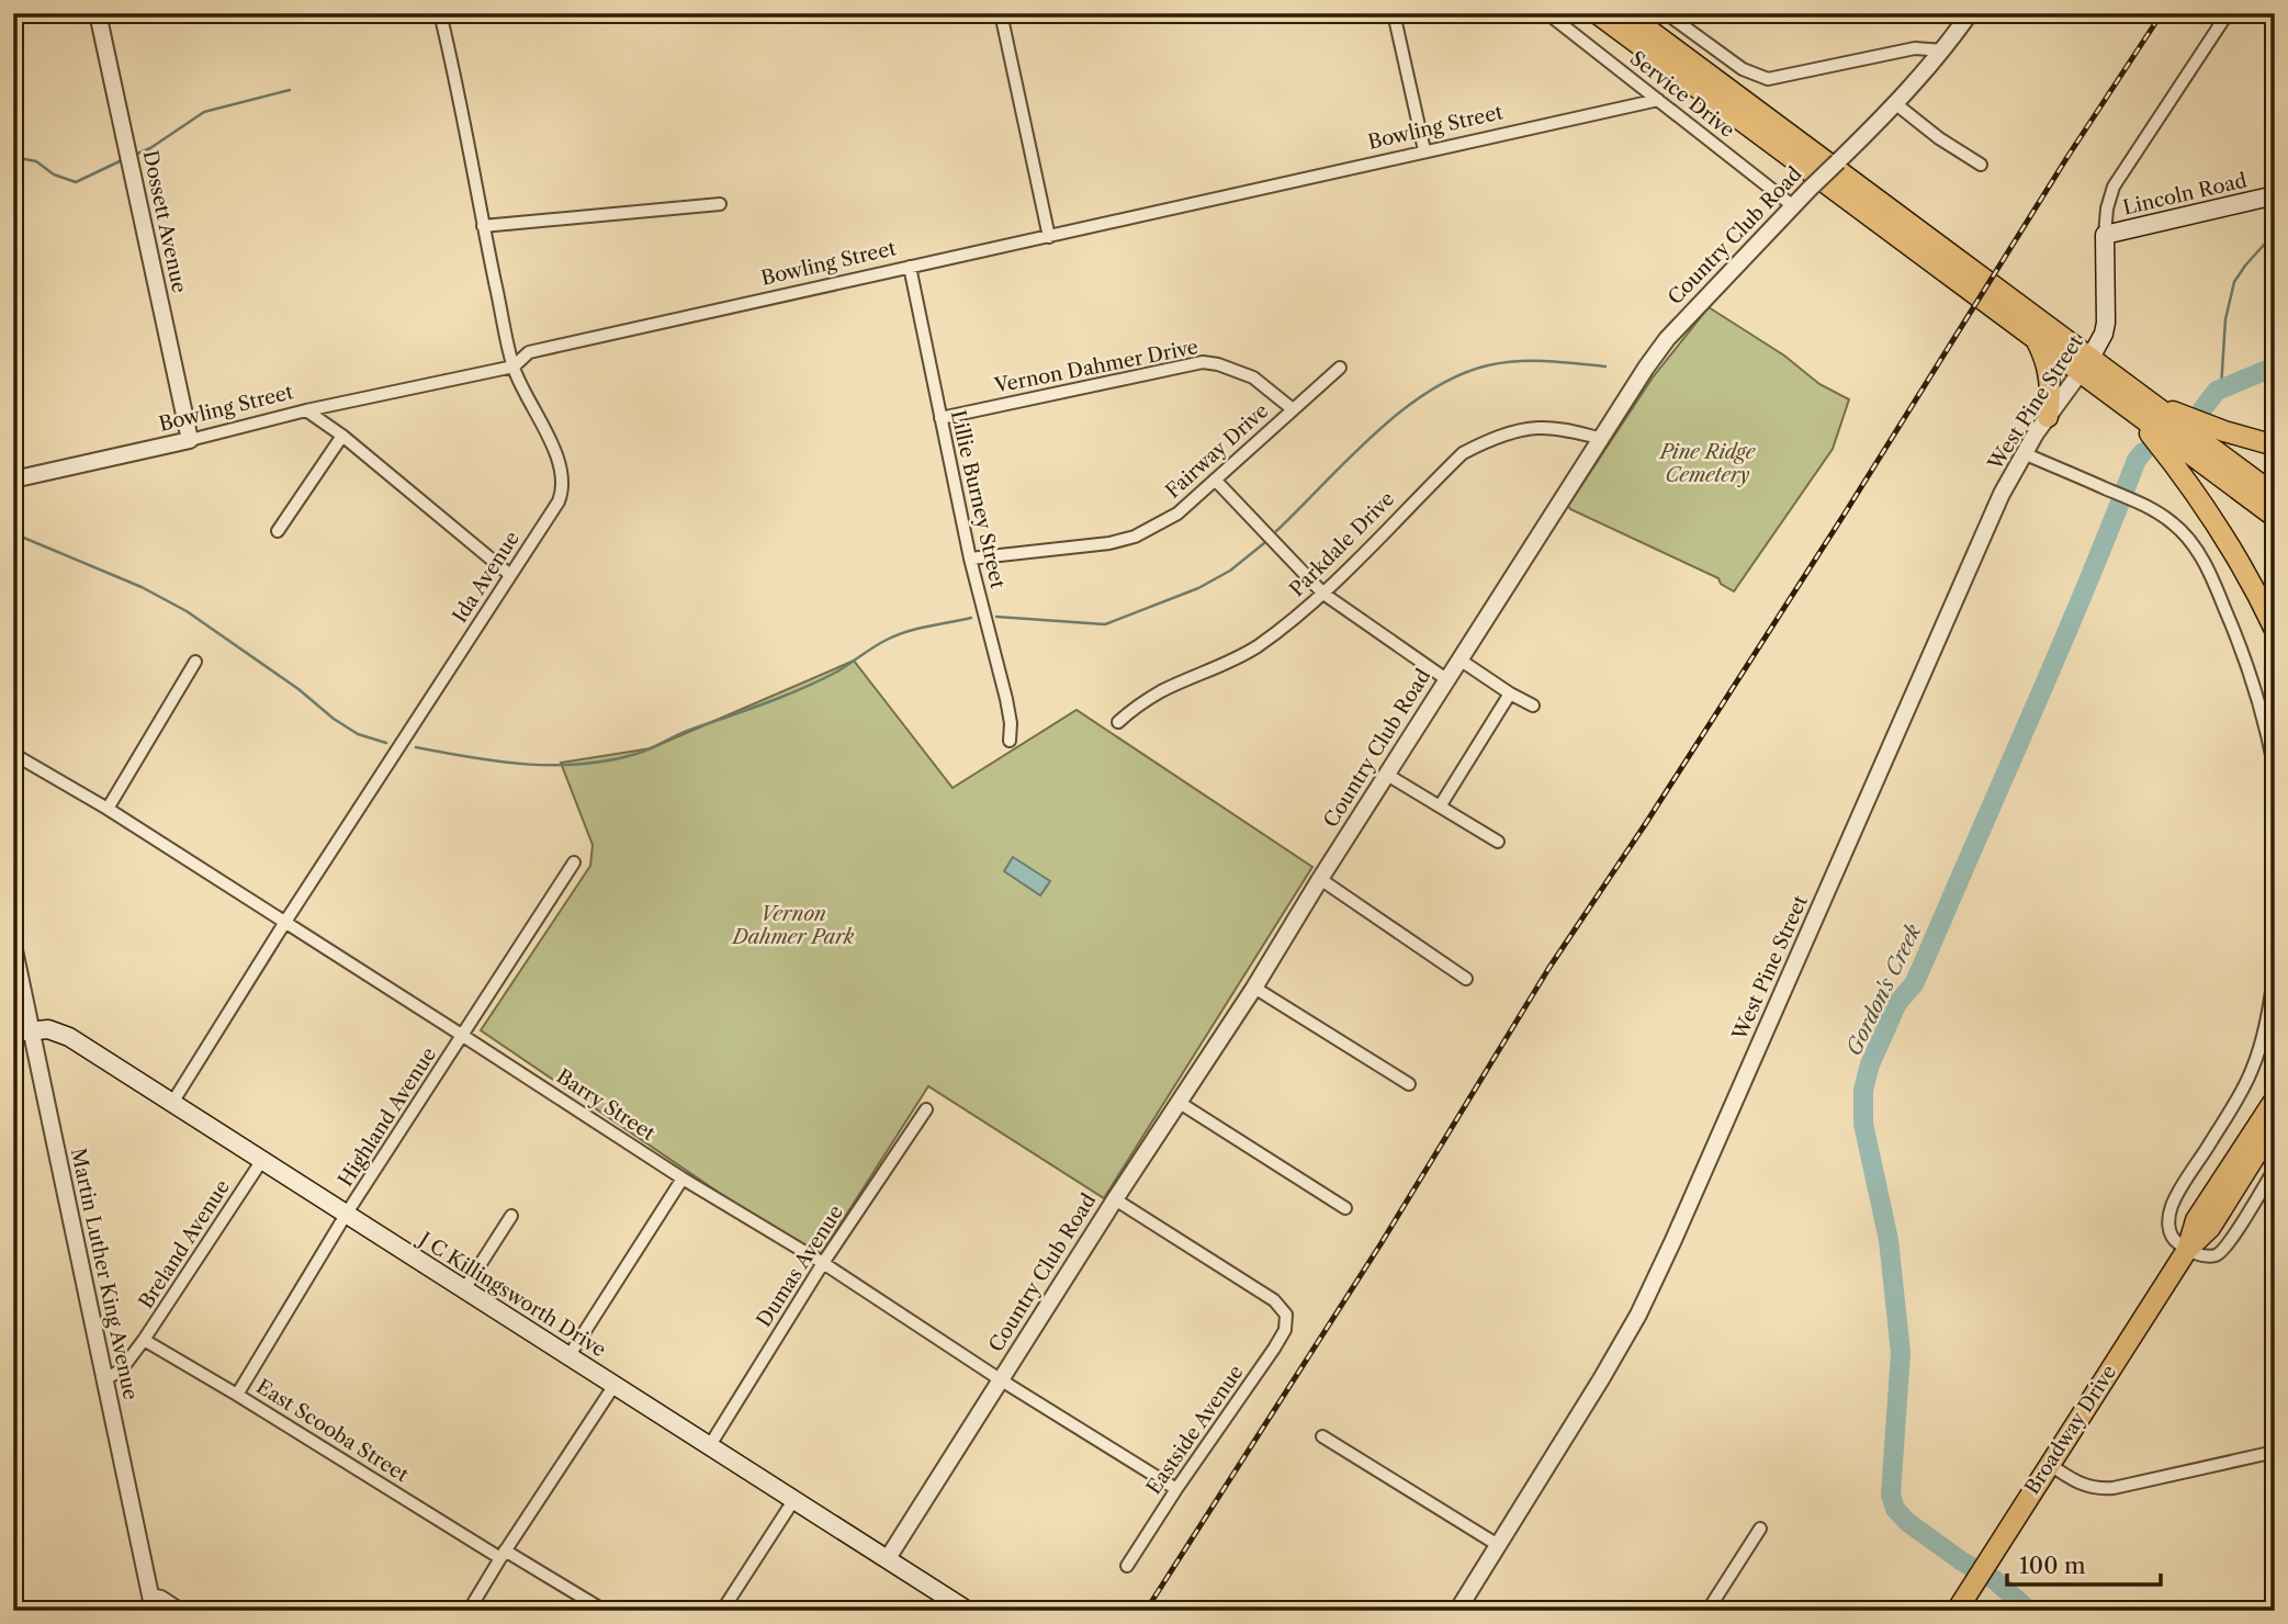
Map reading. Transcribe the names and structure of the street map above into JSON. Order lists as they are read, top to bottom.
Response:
{
  "streets": {
    "main road": [
      "Lincoln Road",
      "West Pine Street",
      "J C Killingsworth Drive",
      "Broadway Drive"
    ],
    "street": [
      "Service Drive",
      "Bowling Street",
      "Dossett Avenue",
      "Country Club Road",
      "Vernon Dahmer Drive",
      "Fairway Drive",
      "Lillie Burney Street",
      "Parkdale Drive",
      "Ida Avenue",
      "Barry Street",
      "Highland Avenue",
      "Breland Avenue",
      "Dumas Avenue",
      "Martin Luther King Avenue",
      "Eastside Avenue",
      "East Scooba Street"
    ]
  },
  "crossings": [
    ["Service Drive", "Bowling Street"],
    ["Service Drive", "Country Club Road"],
    ["Bowling Street", "Dossett Avenue"],
    ["Bowling Street", "Lillie Burney Street"],
    ["Bowling Street", "Ida Avenue"],
    ["Lincoln Road", "West Pine Street"],
    ["Country Club Road", "Parkdale Drive"],
    ["Country Club Road", "Barry Street"],
    ["Country Club Road", "J C Killingsworth Drive"],
    ["Country Club Road", "Eastside Avenue"],
    ["Vernon Dahmer Drive", "Fairway Drive"],
    ["Vernon Dahmer Drive", "Lillie Burney Street"],
    ["Fairway Drive", "Lillie Burney Street"],
    ["Ida Avenue", "Barry Street"],
    ["Ida Avenue", "J C Killingsworth Drive"],
    ["Barry Street", "Highland Avenue"],
    ["Barry Street", "Dumas Avenue"],
    ["Barry Street", "Eastside Avenue"],
    ["Highland Avenue", "J C Killingsworth Drive"],
    ["Highland Avenue", "East Scooba Street"],
    ["Breland Avenue", "Martin Luther King Avenue"],
    ["Breland Avenue", "J C Killingsworth Drive"],
    ["Breland Avenue", "East Scooba Street"],
    ["Dumas Avenue", "J C Killingsworth Drive"],
    ["Martin Luther King Avenue", "J C Killingsworth Drive"]
  ],
  "water": ["Gordon's Creek"],
  "parks": ["Pine Ridge Cemetery", "Vernon Dahmer Park"],
  "scale_bar": "100 m"
}
